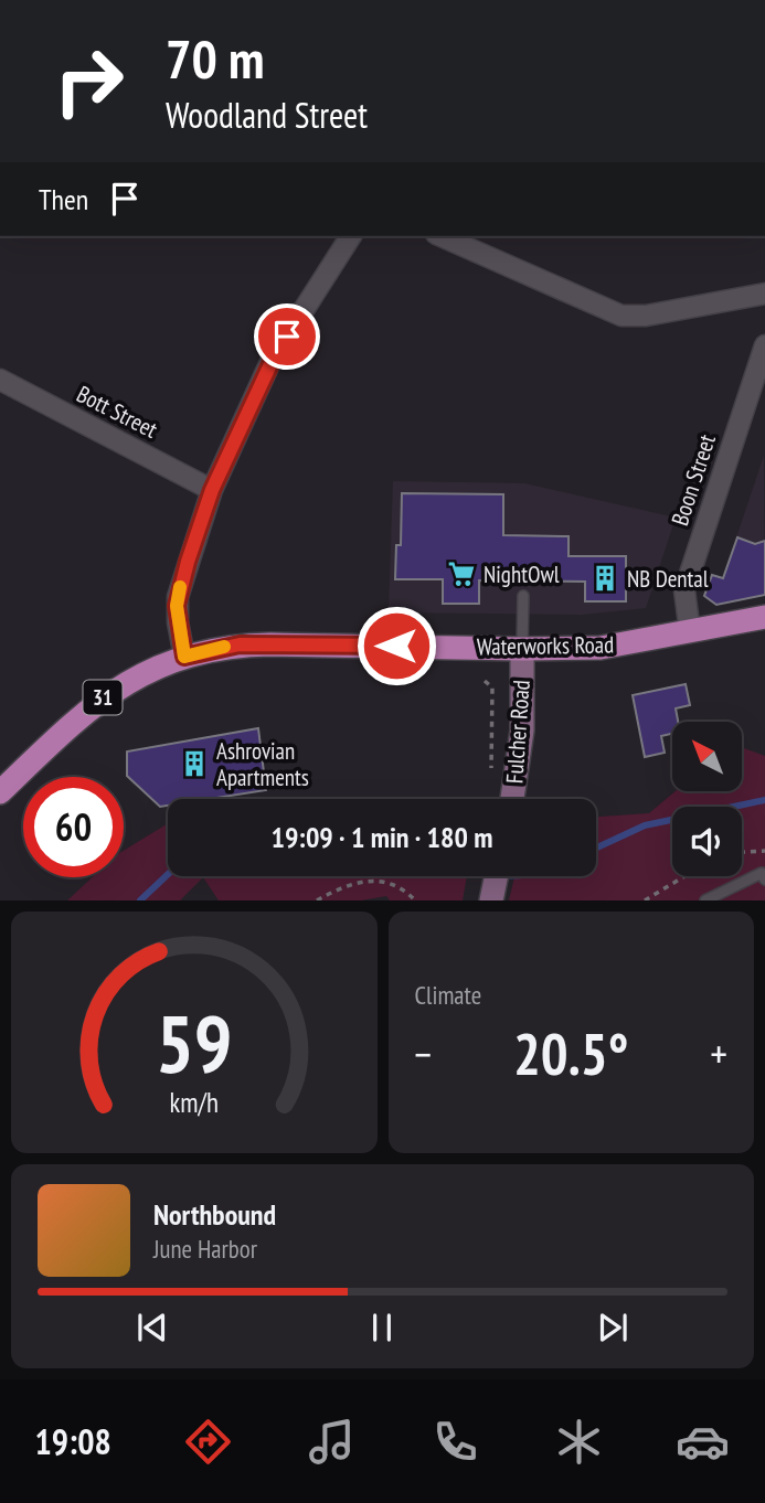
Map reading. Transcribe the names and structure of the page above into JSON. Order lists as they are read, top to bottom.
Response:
{
  "streets": {
    "main road": ["Waterworks Road", "31"],
    "street": ["Bott Street", "Boon Street", "Fulcher Road"]
  },
  "crossings": [
    ["Boon Street", "Waterworks Road"],
    ["Waterworks Road", "Fulcher Road"]
  ],
  "places": {
    "supermarket": ["NightOwl"],
    "building": ["NB Dental", "Ashrovian Apartments"]
  },
  "north": "top left",
  "page": {
    "turn": ["70 m", "Woodland Street"],
    "then": "Then",
    "limit": "60",
    "trip": "19:09 · 1 min · 180 m",
    "tile": "Climate",
    "heat": ["−", "20.5°", "+"],
    "song": ["Northbound", "June Harbor"],
    "tabs": "19:08",
    "gauge": ["59", "km/h"]
  }
}
